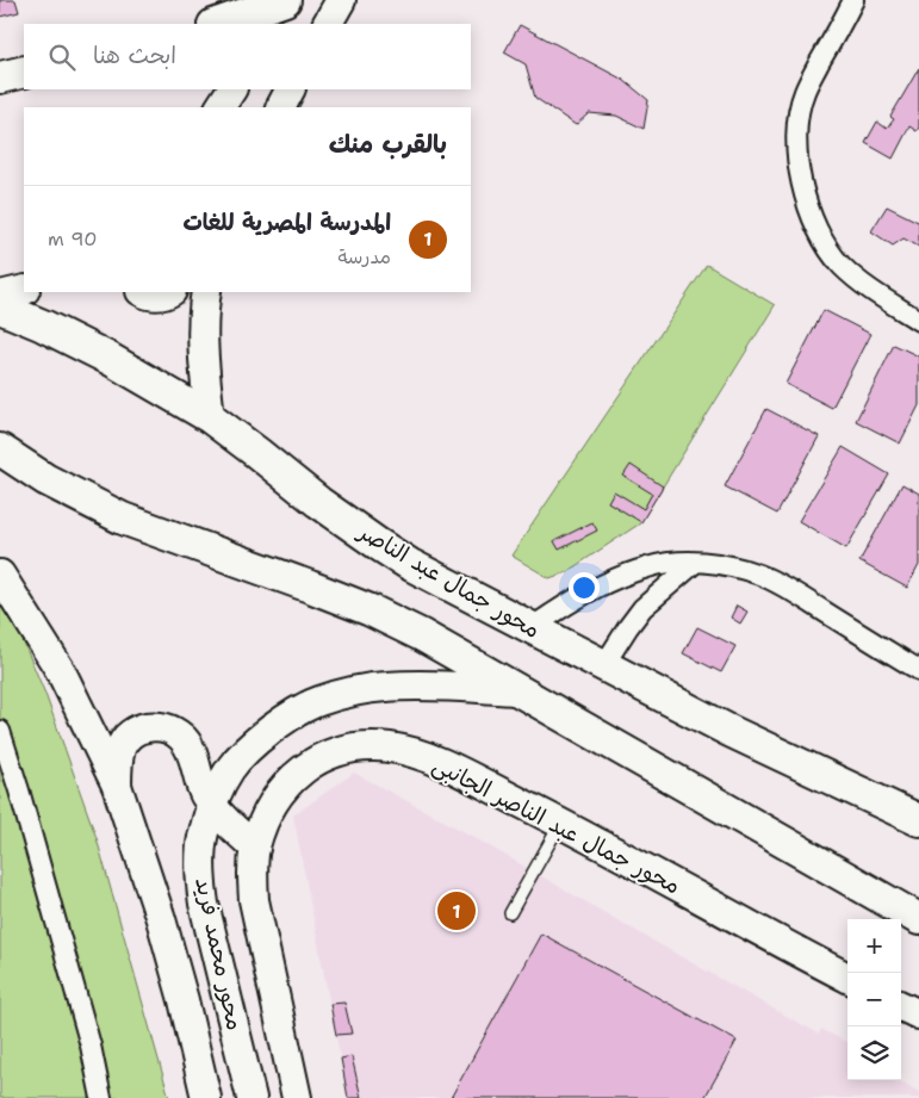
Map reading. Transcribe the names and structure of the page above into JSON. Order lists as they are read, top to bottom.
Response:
{
  "streets": {
    "main road": ["محور جمال عبد الناصر", "محور جمال عبد الناصر الجانبى", "محور محمد فريد"]
  },
  "page": {
    "search": "ابحث هنا",
    "heading": "بالقرب منك",
    "list": [
      {
        "mark": "1",
        "name": "المدرسة المصرية للغات",
        "note": "مدرسة",
        "value": "90 m"
      }
    ],
    "pins": "1",
    "map_buttons": ["+", "−"]
  }
}
